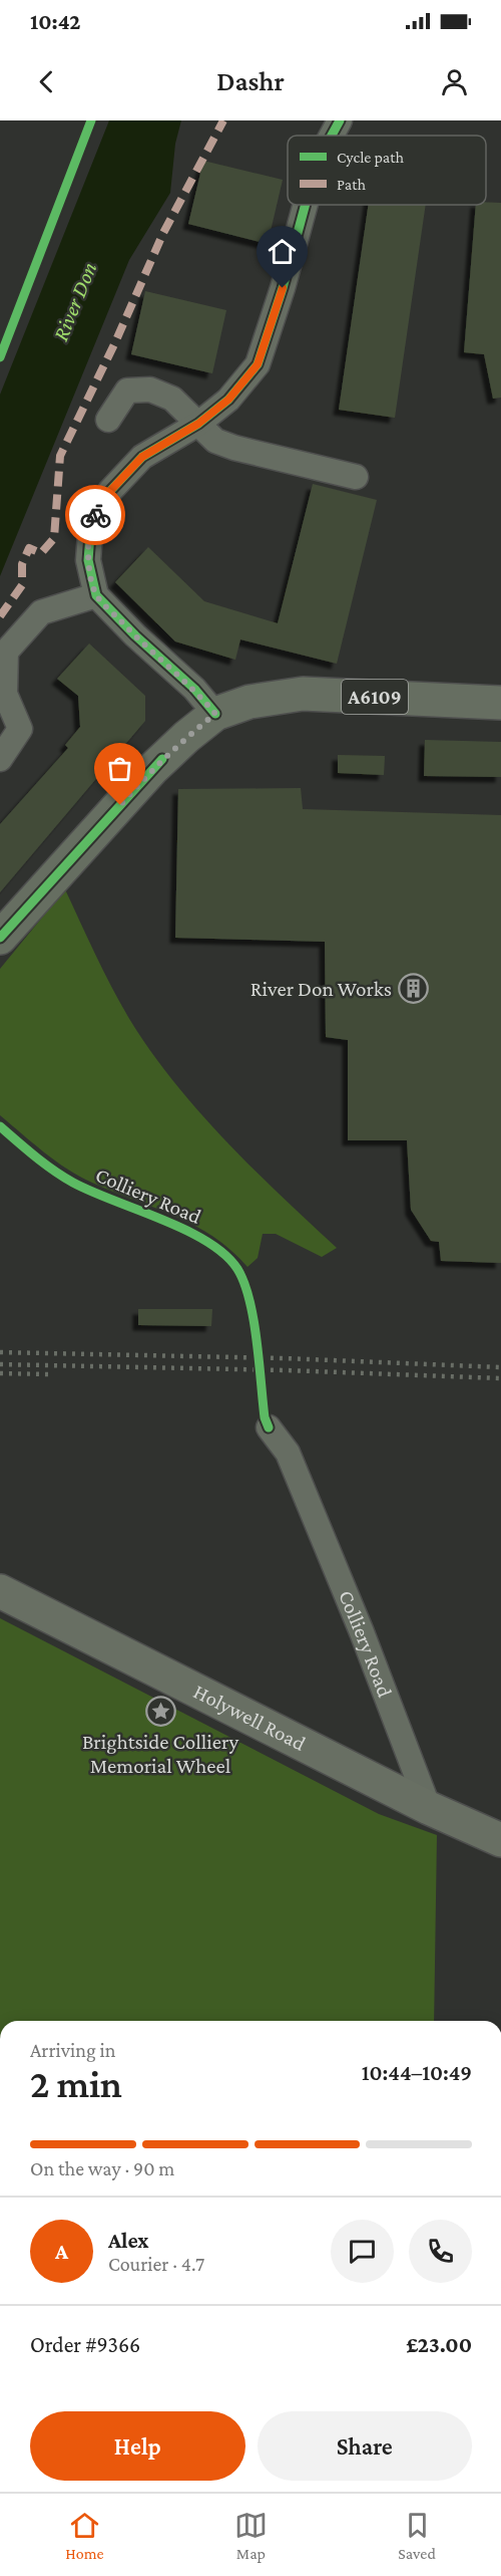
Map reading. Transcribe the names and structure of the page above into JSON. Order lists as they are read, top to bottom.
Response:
{
  "streets": {
    "main road": ["A6109", "Holywell Road"],
    "street": ["Colliery Road"]
  },
  "crossings": [
    ["Colliery Road", "Holywell Road"]
  ],
  "water": ["River Don"],
  "places": {
    "building": ["River Don Works"],
    "place": ["Brightside Colliery Memorial Wheel"]
  },
  "legend": ["Cycle path", "Path"],
  "page": {
    "status": "10:42",
    "header": "Dashr",
    "heading": ["2 min", "Arriving in", "10:44–10:49"],
    "panel": [
      "Alex",
      "Courier · 4.7",
      "Order #9366",
      "£23.00"
    ],
    "bar": "On the way · 90 m",
    "round": "A",
    "buttons": ["Help", "Share"],
    "tabs": ["Home", "Map", "Saved"]
  }
}
